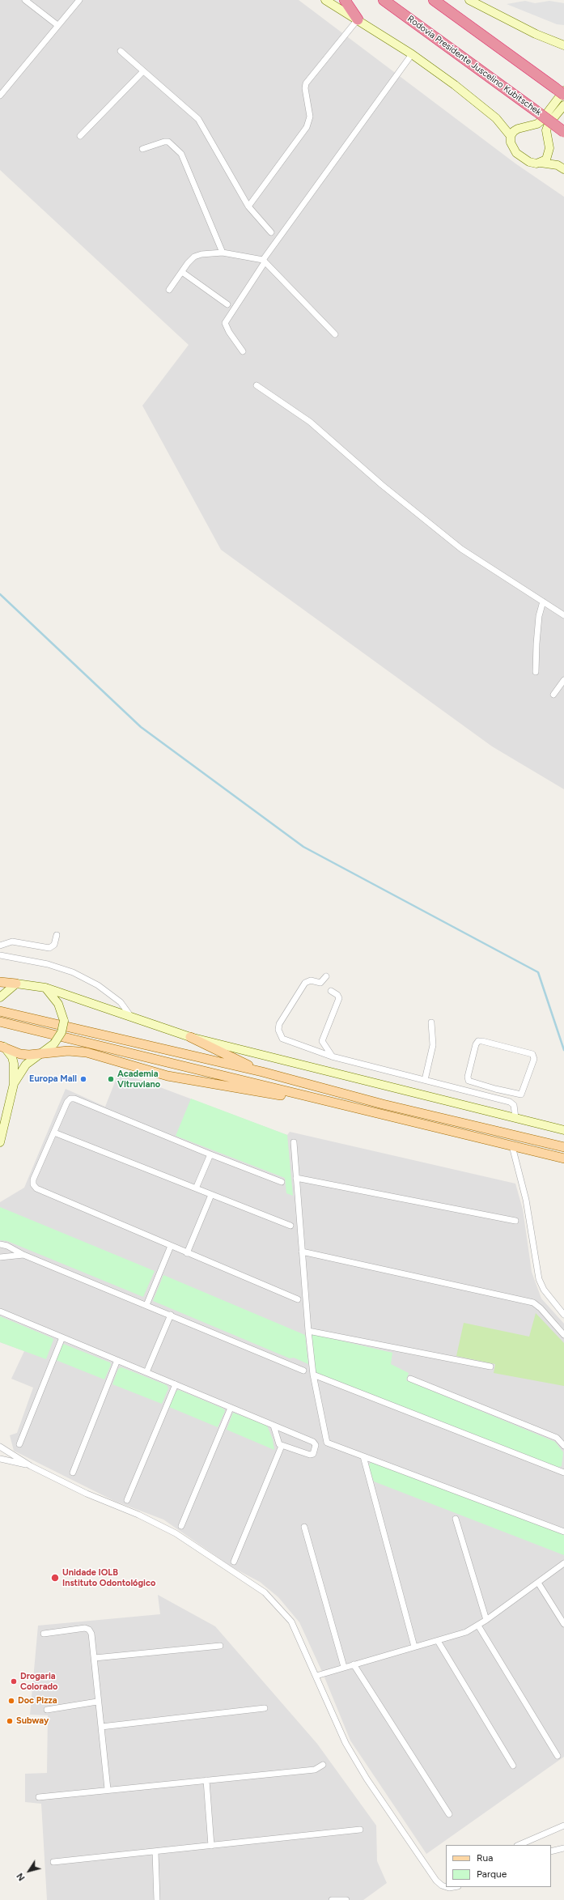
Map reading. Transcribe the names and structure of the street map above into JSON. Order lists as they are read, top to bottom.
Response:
{
  "streets": {
    "highway": ["Rodovia Presidente Juscelino Kubitschek"]
  },
  "places": [
    "Europa Mall",
    "Academia Vitruviano",
    "Unidade IOLB Instituto Odontológico",
    "Drogaria Colorado",
    "Doc Pizza",
    "Subway"
  ],
  "legend": ["Rua", "Parque"],
  "north": "bottom left"
}
